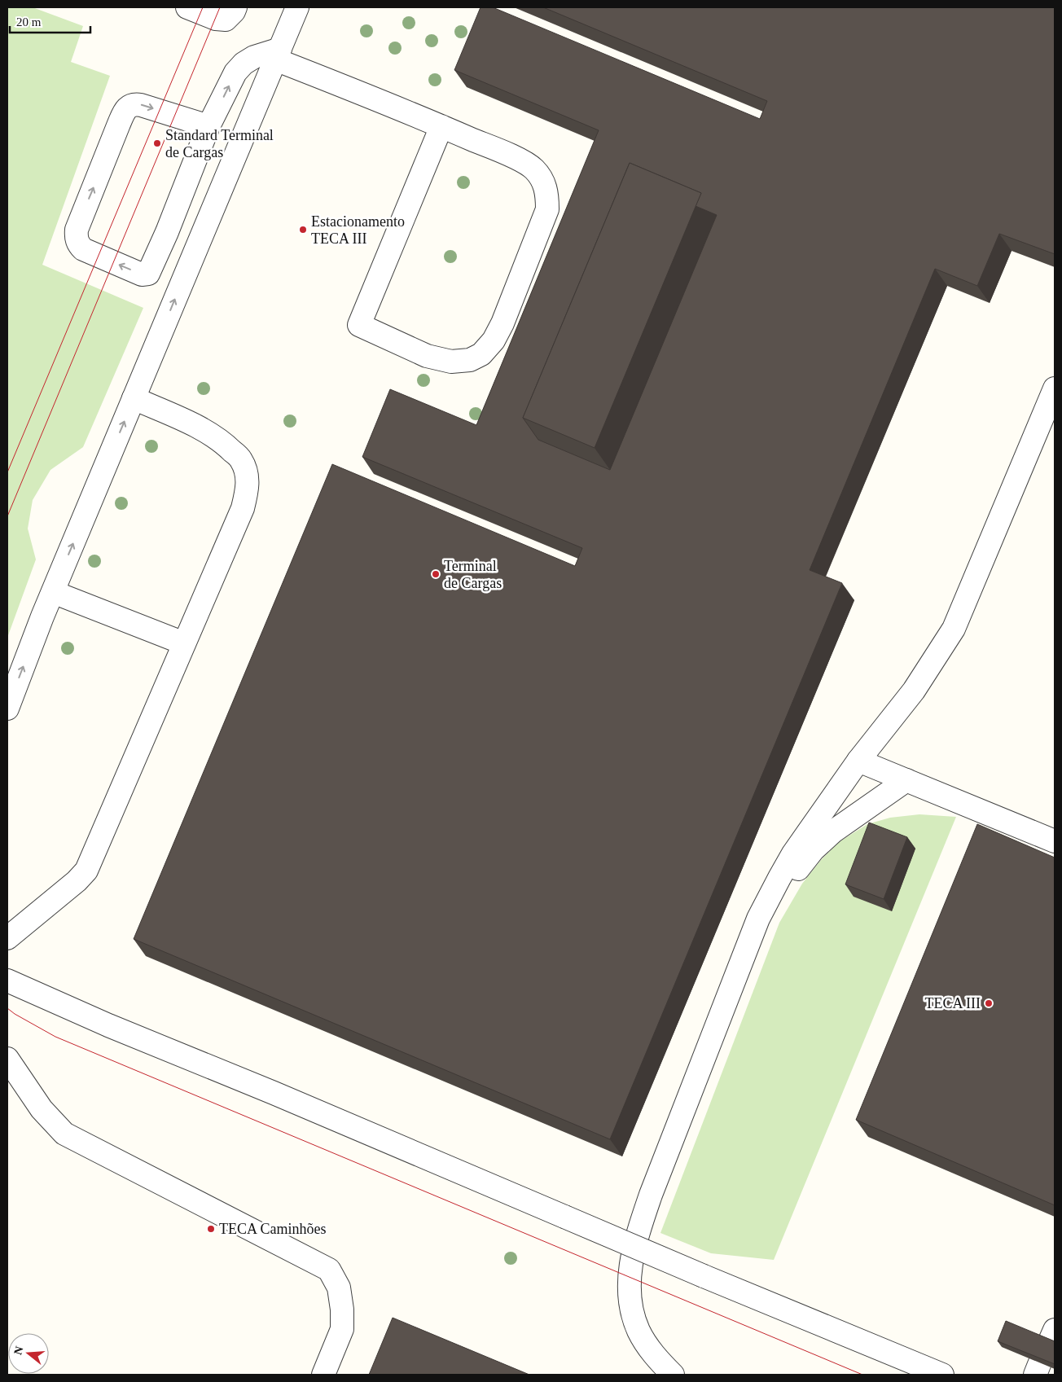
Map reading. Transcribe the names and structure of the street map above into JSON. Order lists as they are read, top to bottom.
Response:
{
  "places": [
    "Standard Terminal de Cargas",
    "Estacionamento TECA III",
    "Terminal de Cargas",
    "TECA III",
    "TECA Caminhões"
  ],
  "scale_bar": "20 m",
  "north": "left"
}
